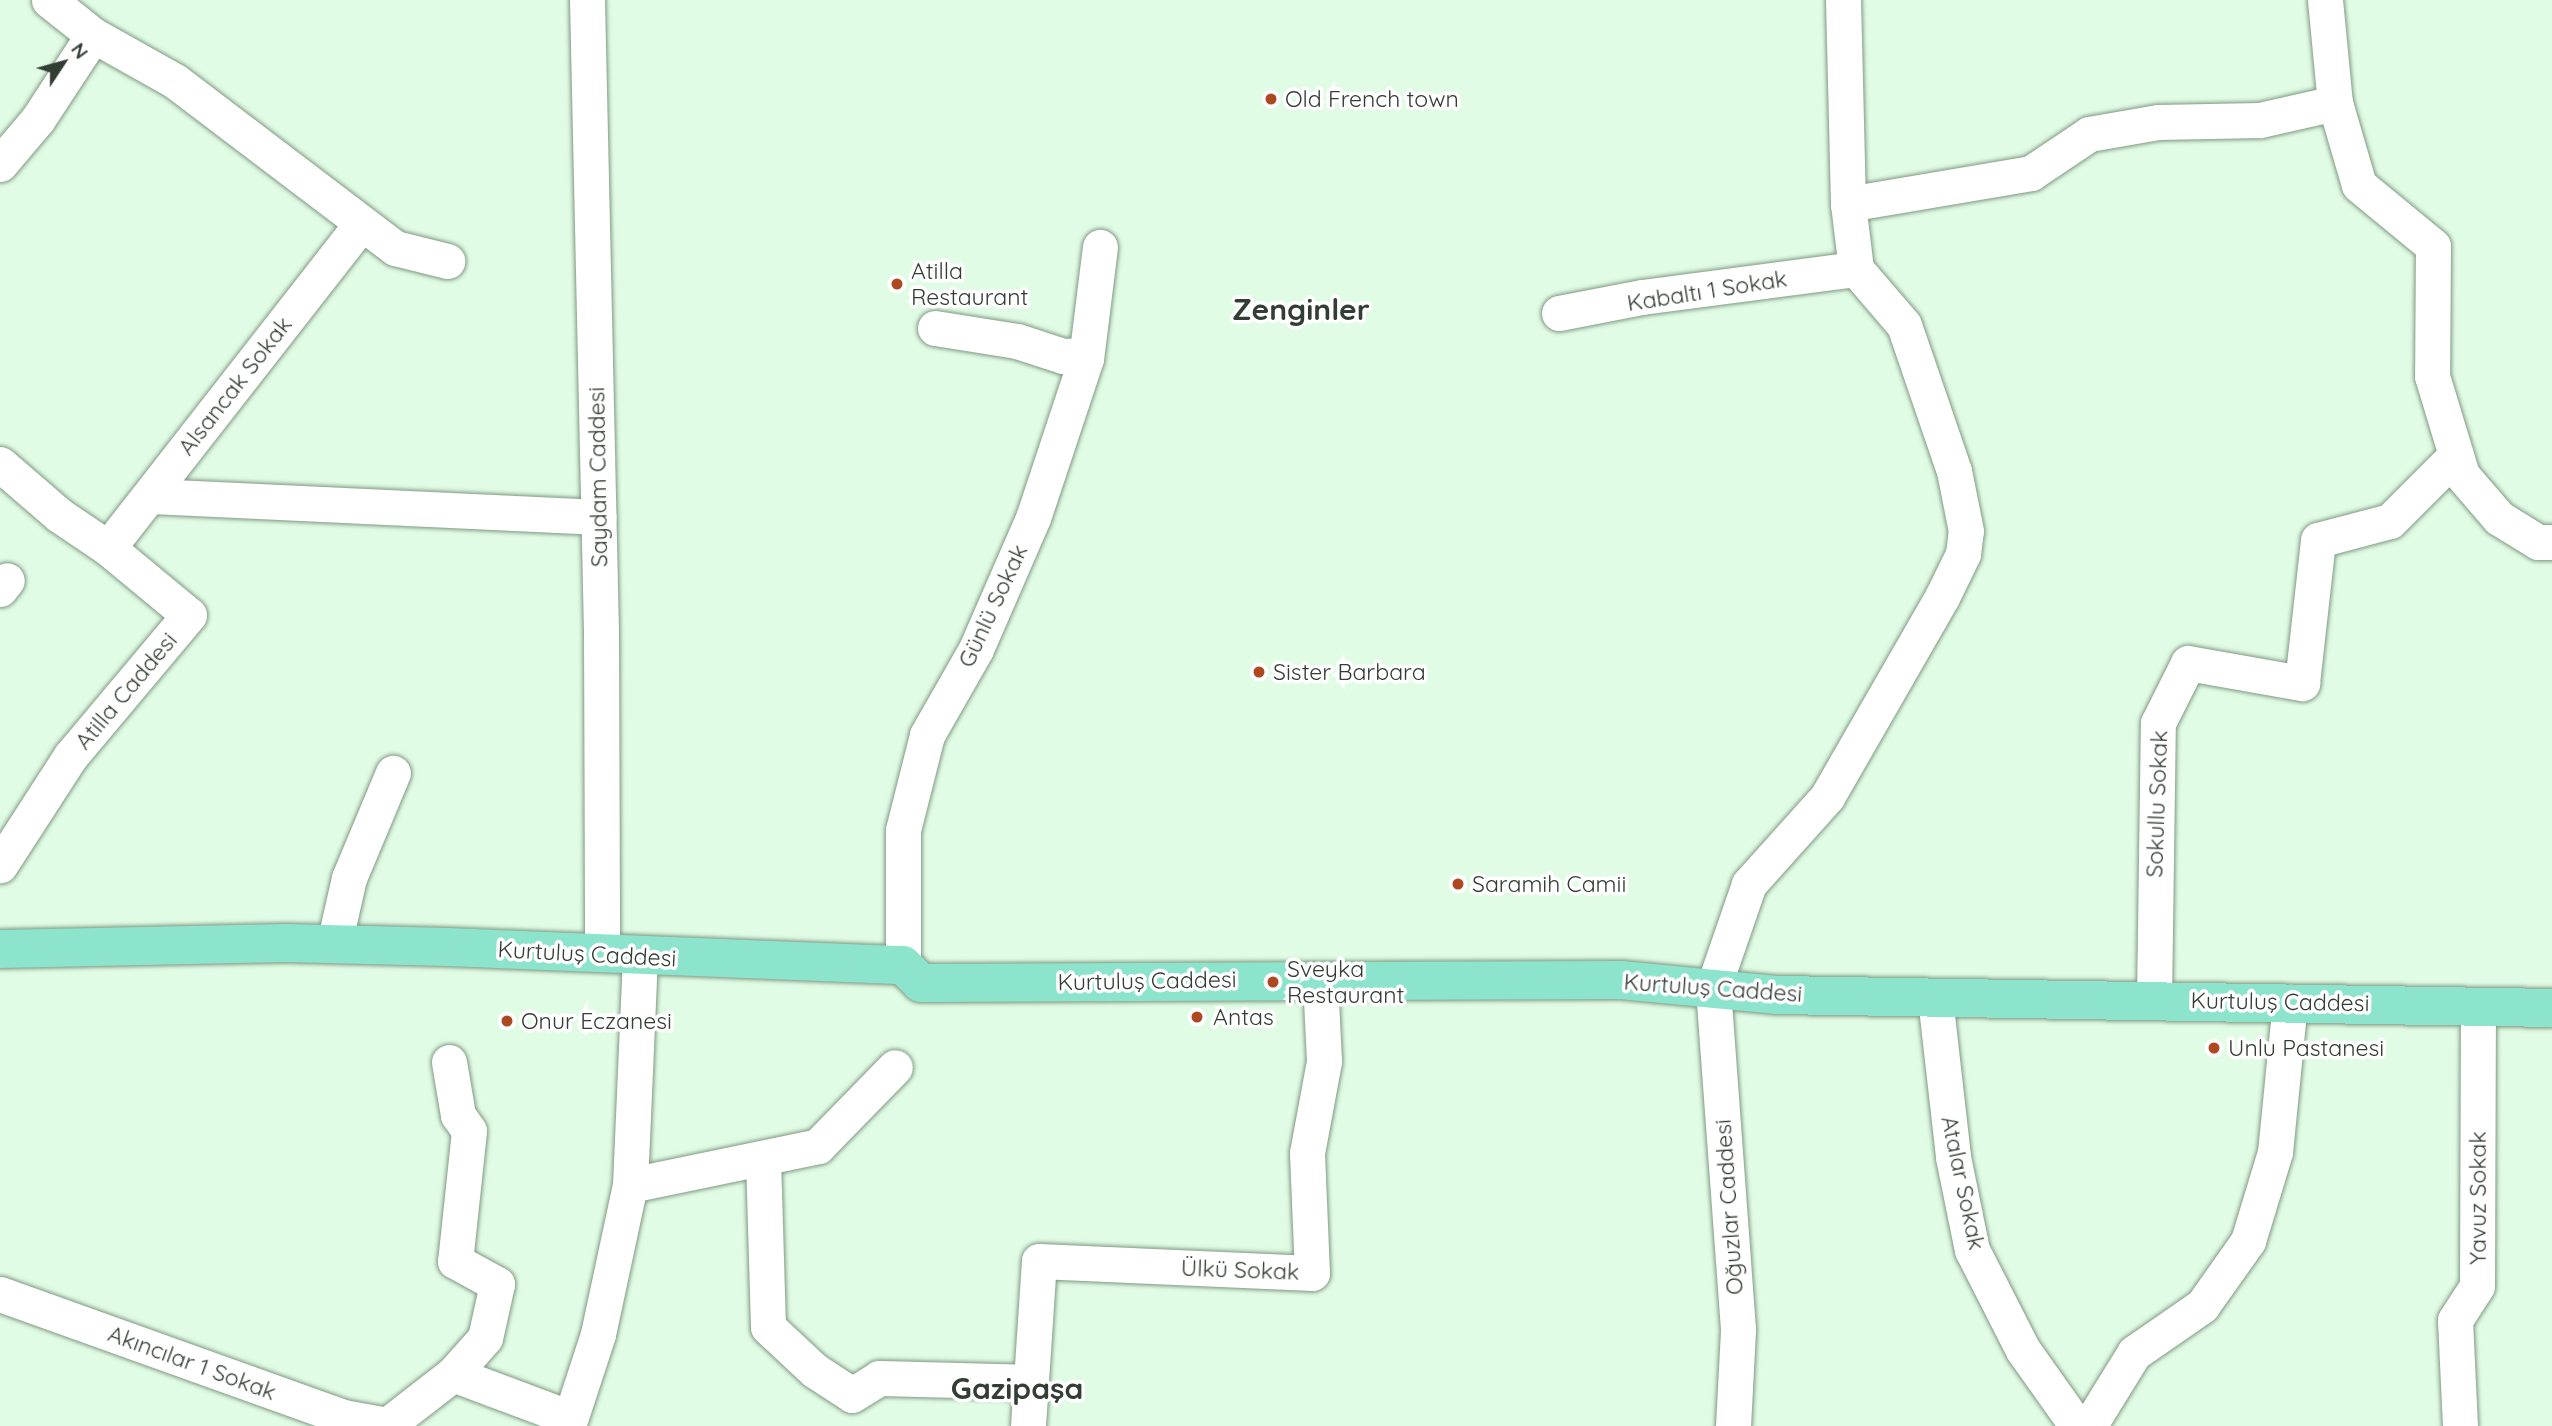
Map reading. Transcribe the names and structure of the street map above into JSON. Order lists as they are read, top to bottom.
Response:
{
  "streets": {
    "main road": ["Kurtuluş Caddesi"],
    "street": [
      "Kabaltı 1 Sokak",
      "Alsancak Sokak",
      "Saydam Caddesi",
      "Günlü Sokak",
      "Atilla Caddesi",
      "Sokullu Sokak",
      "Atalar Sokak",
      "Yavuz Sokak",
      "Oğuzlar Caddesi",
      "Ülkü Sokak",
      "Akıncılar 1 Sokak"
    ]
  },
  "crossings": [
    ["Alsancak Sokak", "Atilla Caddesi"],
    ["Saydam Caddesi", "Kurtuluş Caddesi"],
    ["Günlü Sokak", "Kurtuluş Caddesi"],
    ["Sokullu Sokak", "Kurtuluş Caddesi"],
    ["Kurtuluş Caddesi", "Atalar Sokak"],
    ["Kurtuluş Caddesi", "Yavuz Sokak"],
    ["Kurtuluş Caddesi", "Oğuzlar Caddesi"],
    ["Kurtuluş Caddesi", "Ülkü Sokak"]
  ],
  "districts": ["Zenginler", "Gazipaşa"],
  "places": [
    "Old French town",
    "Atilla Restaurant",
    "Sister Barbara",
    "Saramih Camii",
    "Sveyka Restaurant",
    "Antas",
    "Onur Eczanesi",
    "Unlu Pastanesi"
  ],
  "north": "top right"
}
